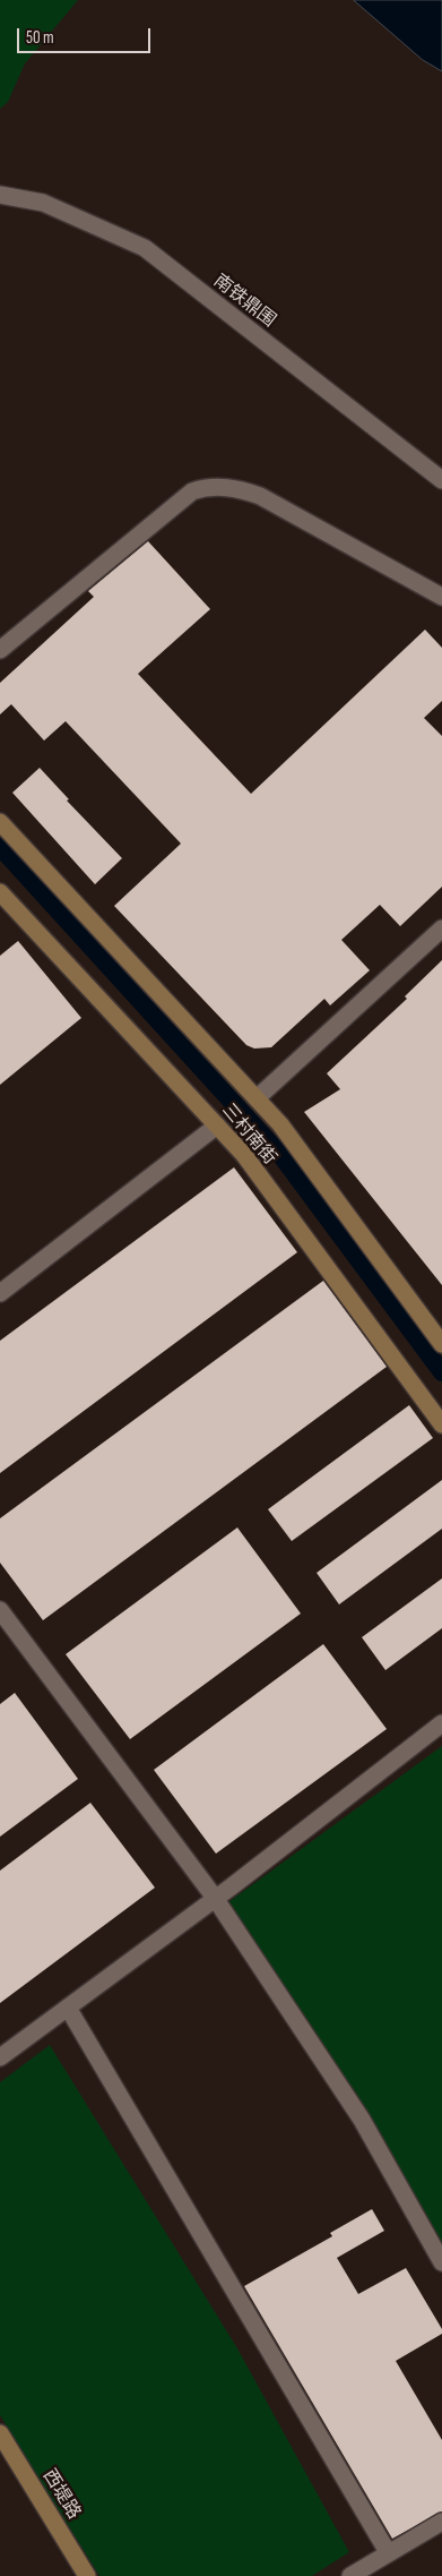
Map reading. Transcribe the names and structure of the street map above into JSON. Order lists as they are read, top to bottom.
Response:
{
  "streets": {
    "street": ["南铁鼎围", "三村南街", "西堤路"]
  },
  "scale_bar": "50 m"
}
